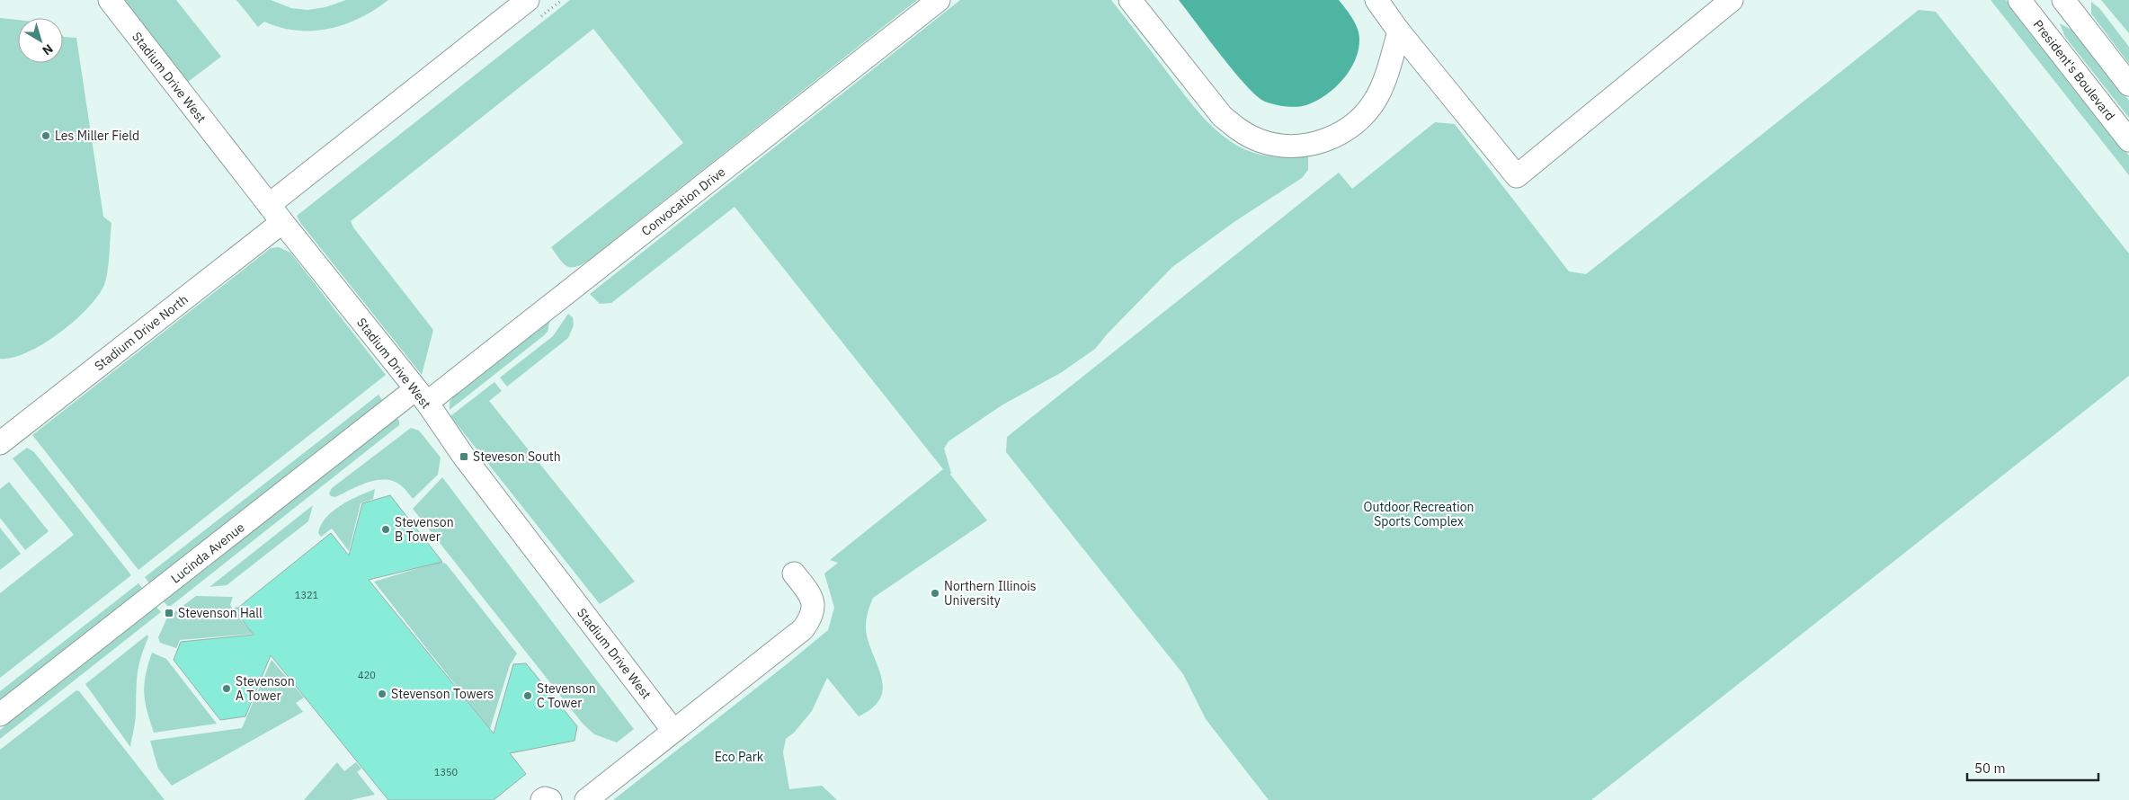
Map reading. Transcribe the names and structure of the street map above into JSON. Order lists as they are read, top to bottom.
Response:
{
  "streets": {
    "street": [
      "President's Boulevard",
      "Stadium Drive West",
      "Convocation Drive",
      "Stadium Drive North",
      "Lucinda Avenue"
    ]
  },
  "crossings": [
    ["Stadium Drive West", "Convocation Drive"],
    ["Stadium Drive West", "Stadium Drive North"],
    ["Stadium Drive West", "Lucinda Avenue"],
    ["Convocation Drive", "Lucinda Avenue"]
  ],
  "parks": ["Outdoor Recreation Sports Complex", "Eco Park"],
  "places": {
    "other": [
      "Les Miller Field",
      "Stevenson B Tower",
      "Northern Illinois University",
      "Stevenson A Tower",
      "Stevenson Towers",
      "Stevenson C Tower"
    ],
    "transit": ["Steveson South", "Stevenson Hall"]
  },
  "house_numbers": ["1321", "420", "1350"],
  "scale_bar": "50 m",
  "north": "bottom right"
}
